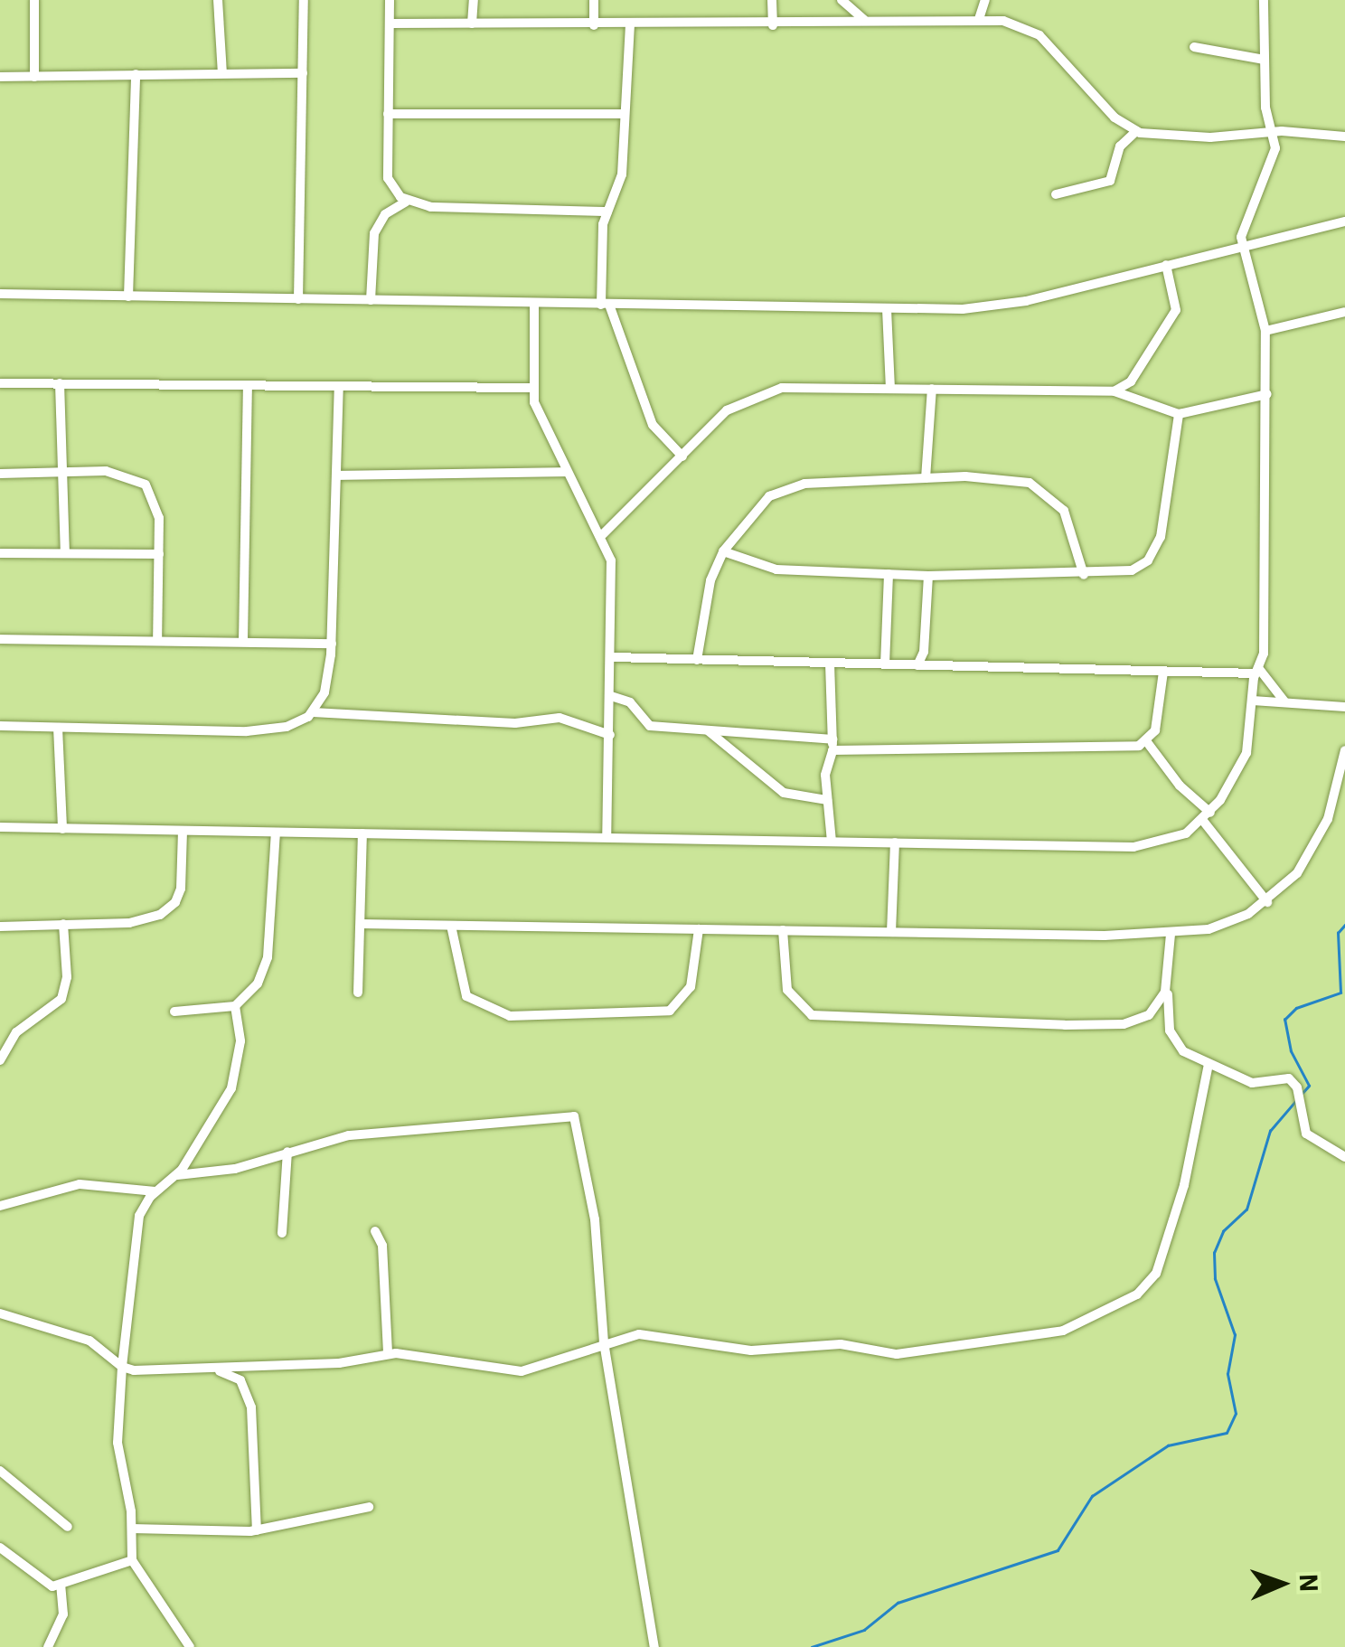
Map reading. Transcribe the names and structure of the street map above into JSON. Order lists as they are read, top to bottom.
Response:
{
  "north": "right"
}
